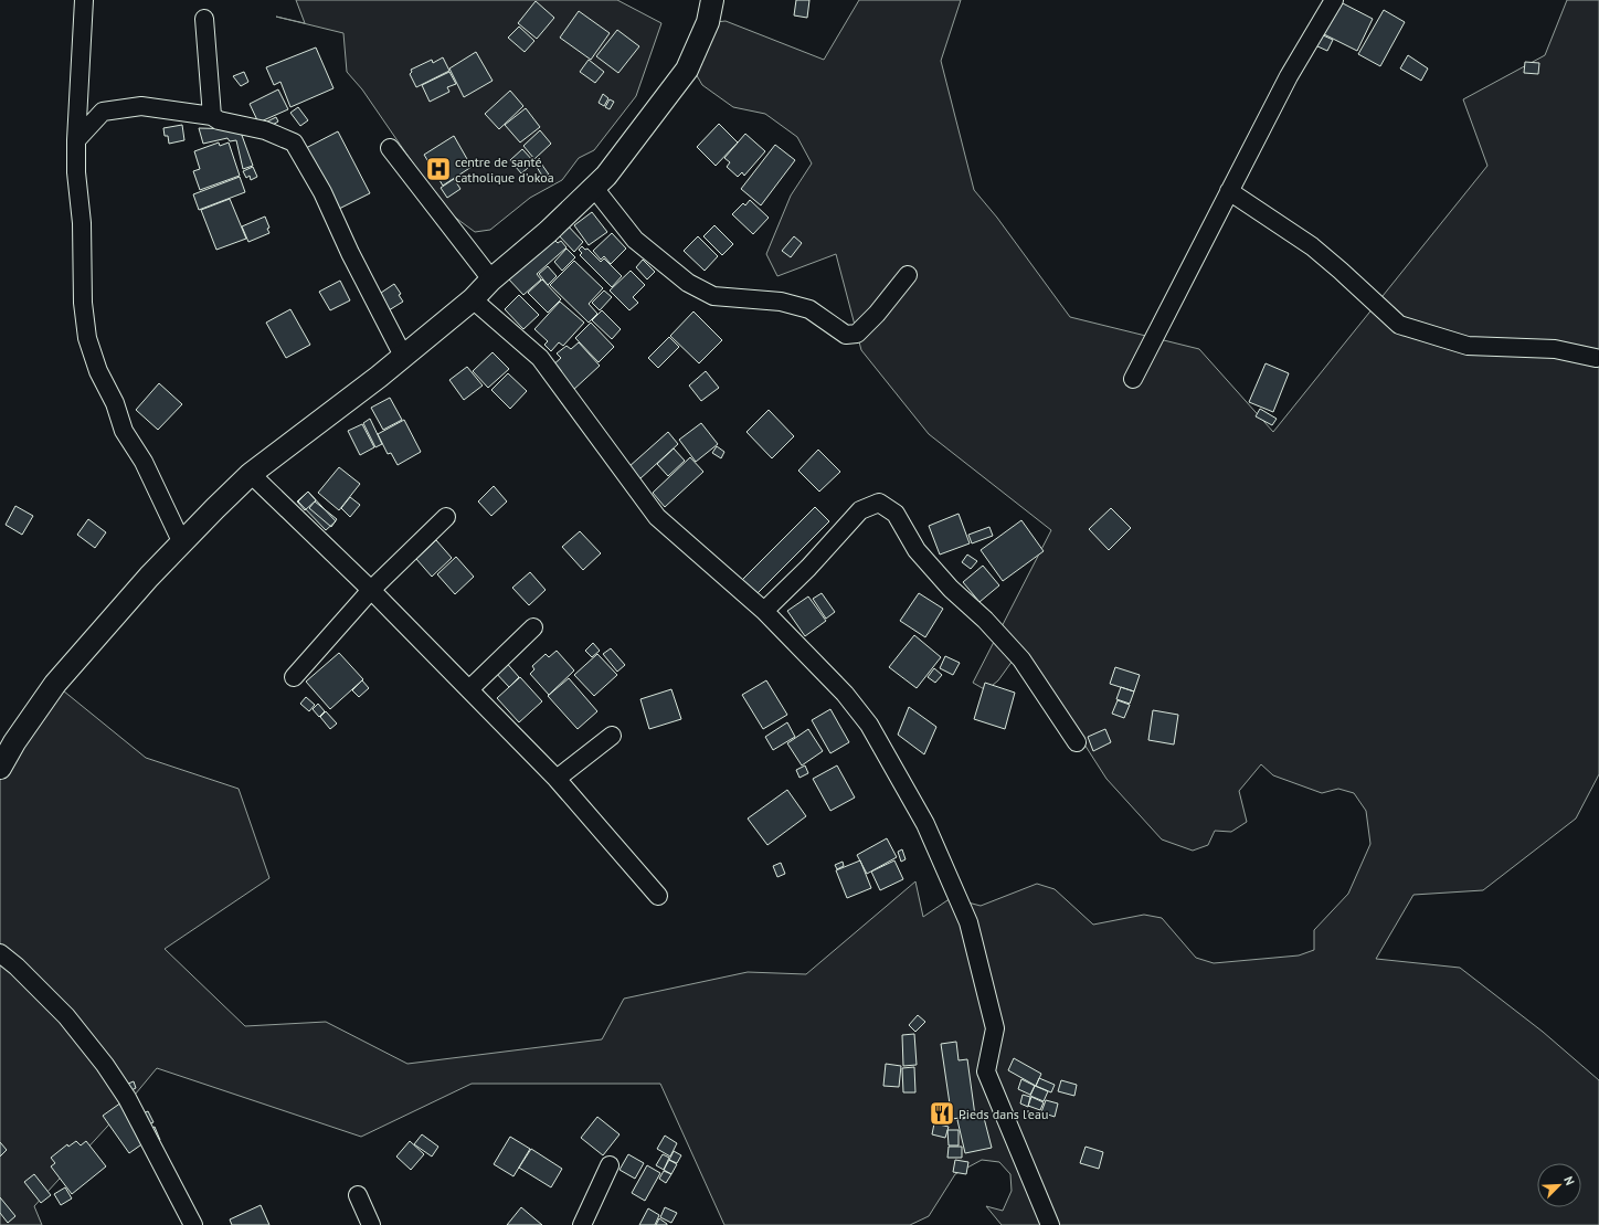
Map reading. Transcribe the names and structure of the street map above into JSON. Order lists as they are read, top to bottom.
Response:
{
  "places": {
    "hospital": ["centre de santé catholique d'okoa"],
    "restaurant": ["Pieds dans l'eau"]
  },
  "north": "top right"
}
